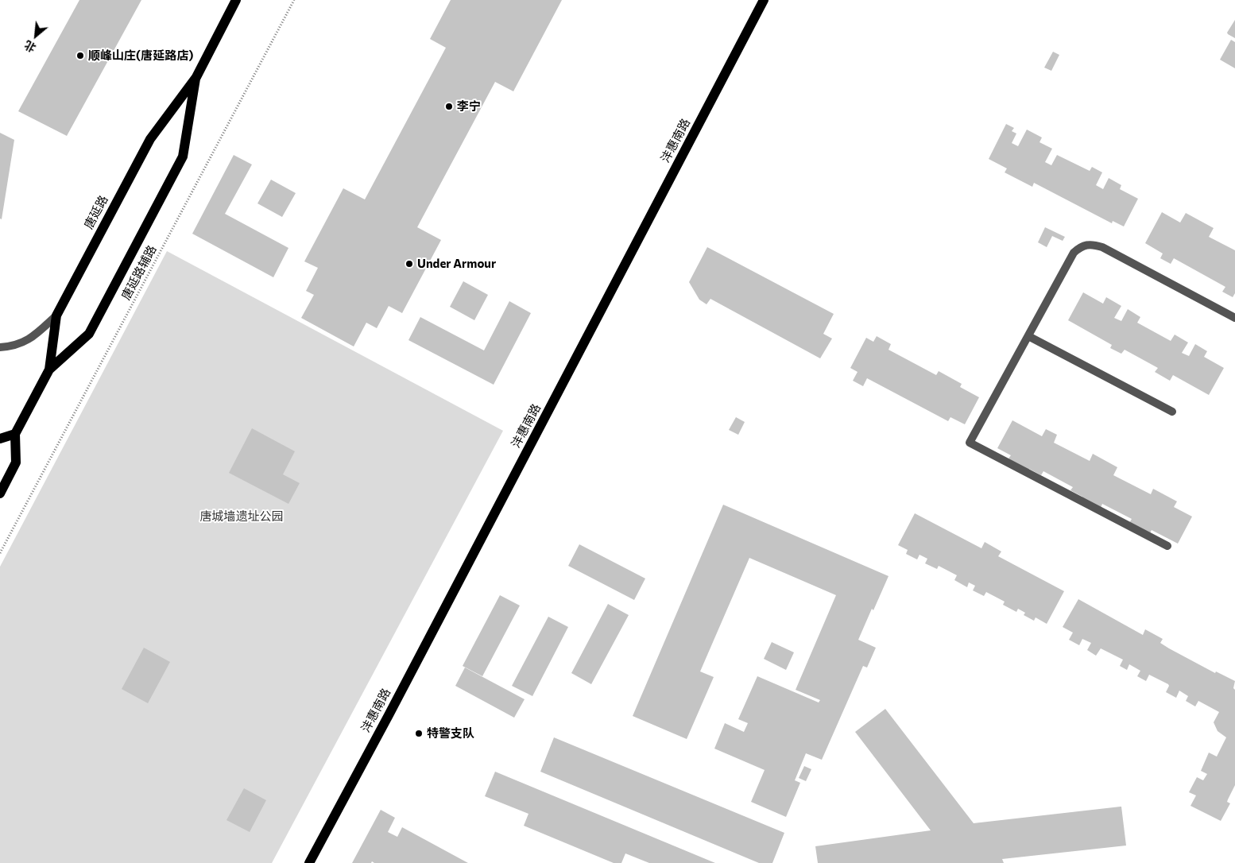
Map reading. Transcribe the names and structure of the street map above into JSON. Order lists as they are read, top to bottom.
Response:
{
  "streets": {
    "main road": ["沣惠南路", "唐延路"],
    "path": ["唐延路辅路"]
  },
  "parks": ["唐城墙遗址公园"],
  "places": [
    "顺峰山庄(唐延路店)",
    "李宁",
    "Under Armour",
    "特警支队"
  ],
  "north": "bottom left"
}
